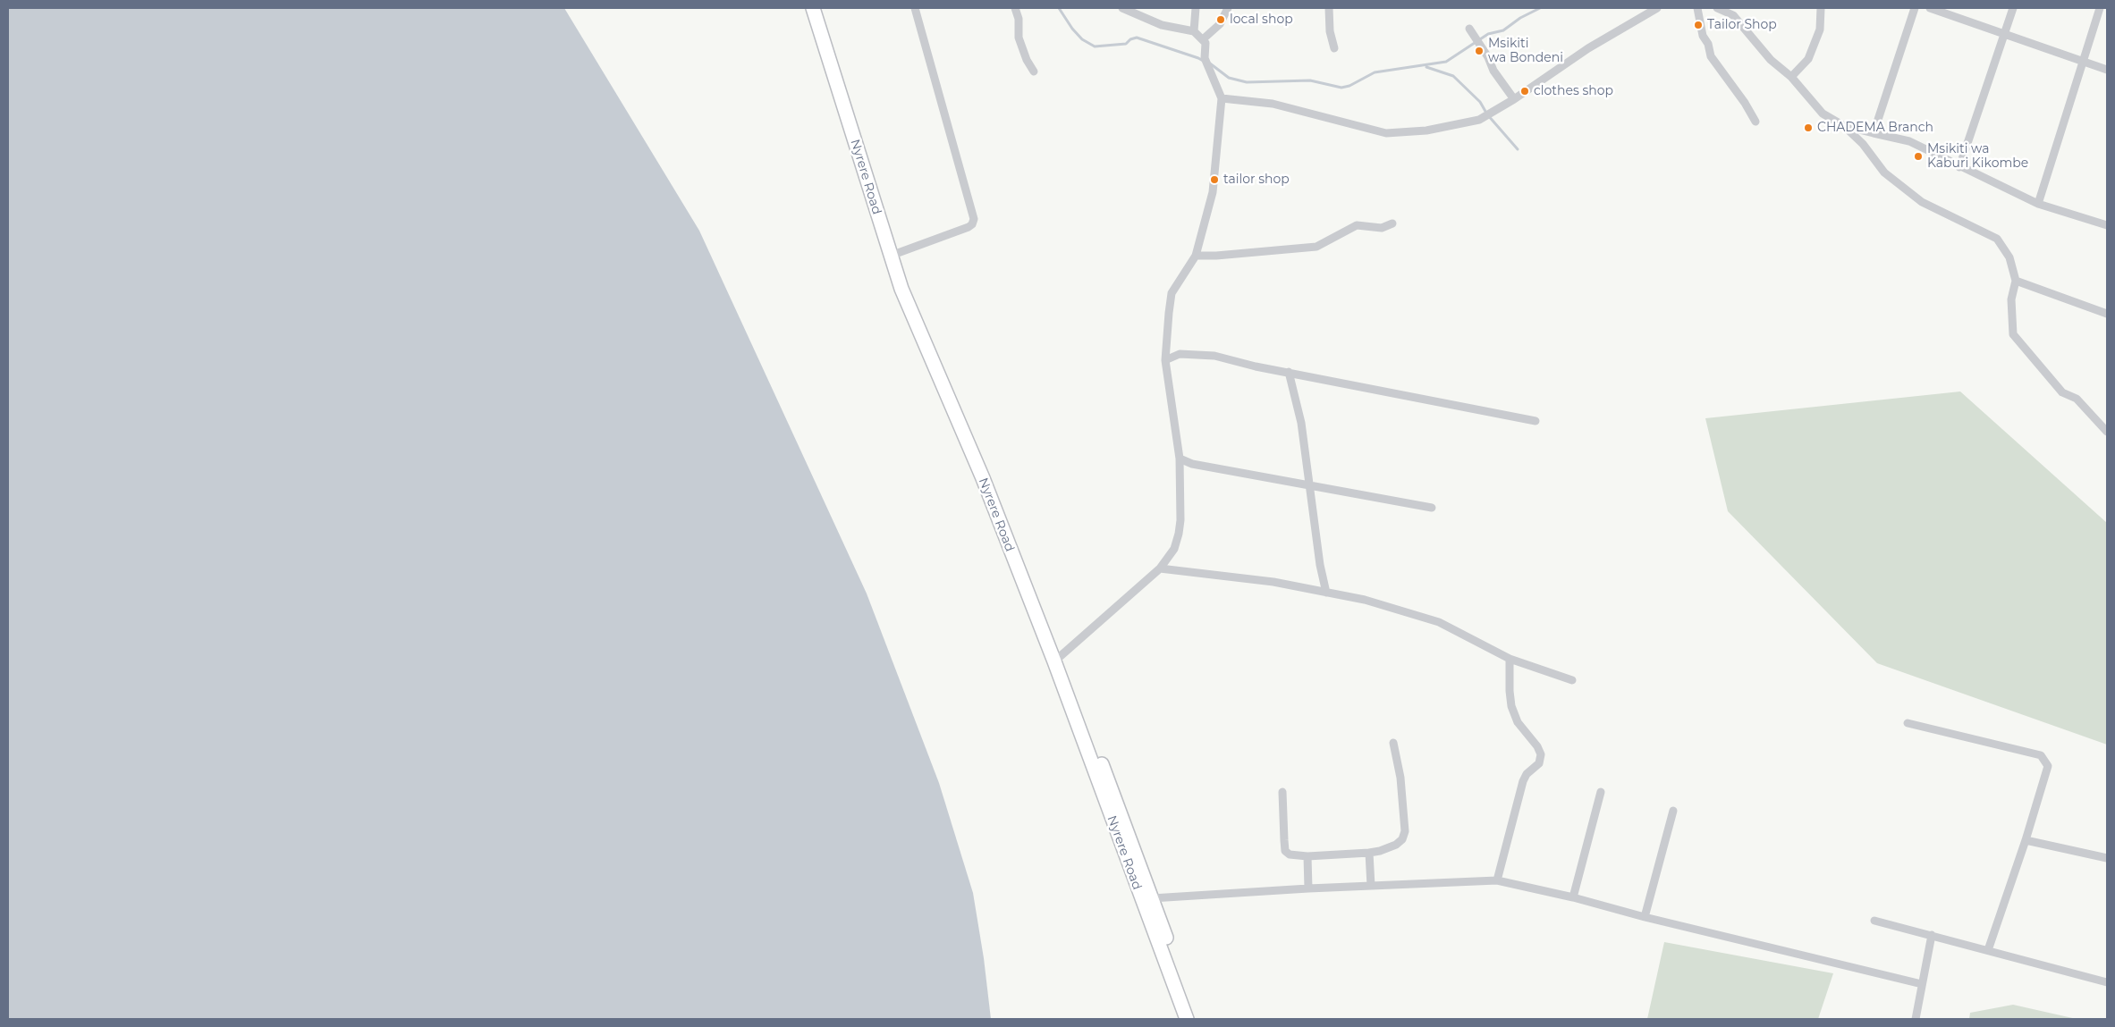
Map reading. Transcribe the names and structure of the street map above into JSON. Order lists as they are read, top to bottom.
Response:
{
  "streets": {
    "main road": ["Nyrere Road"]
  },
  "places": [
    "local shop",
    "Tailor Shop",
    "Msikiti wa Bondeni",
    "clothes shop",
    "CHADEMA Branch",
    "Msikiti wa Kaburi Kikombe",
    "tailor shop"
  ]
}
